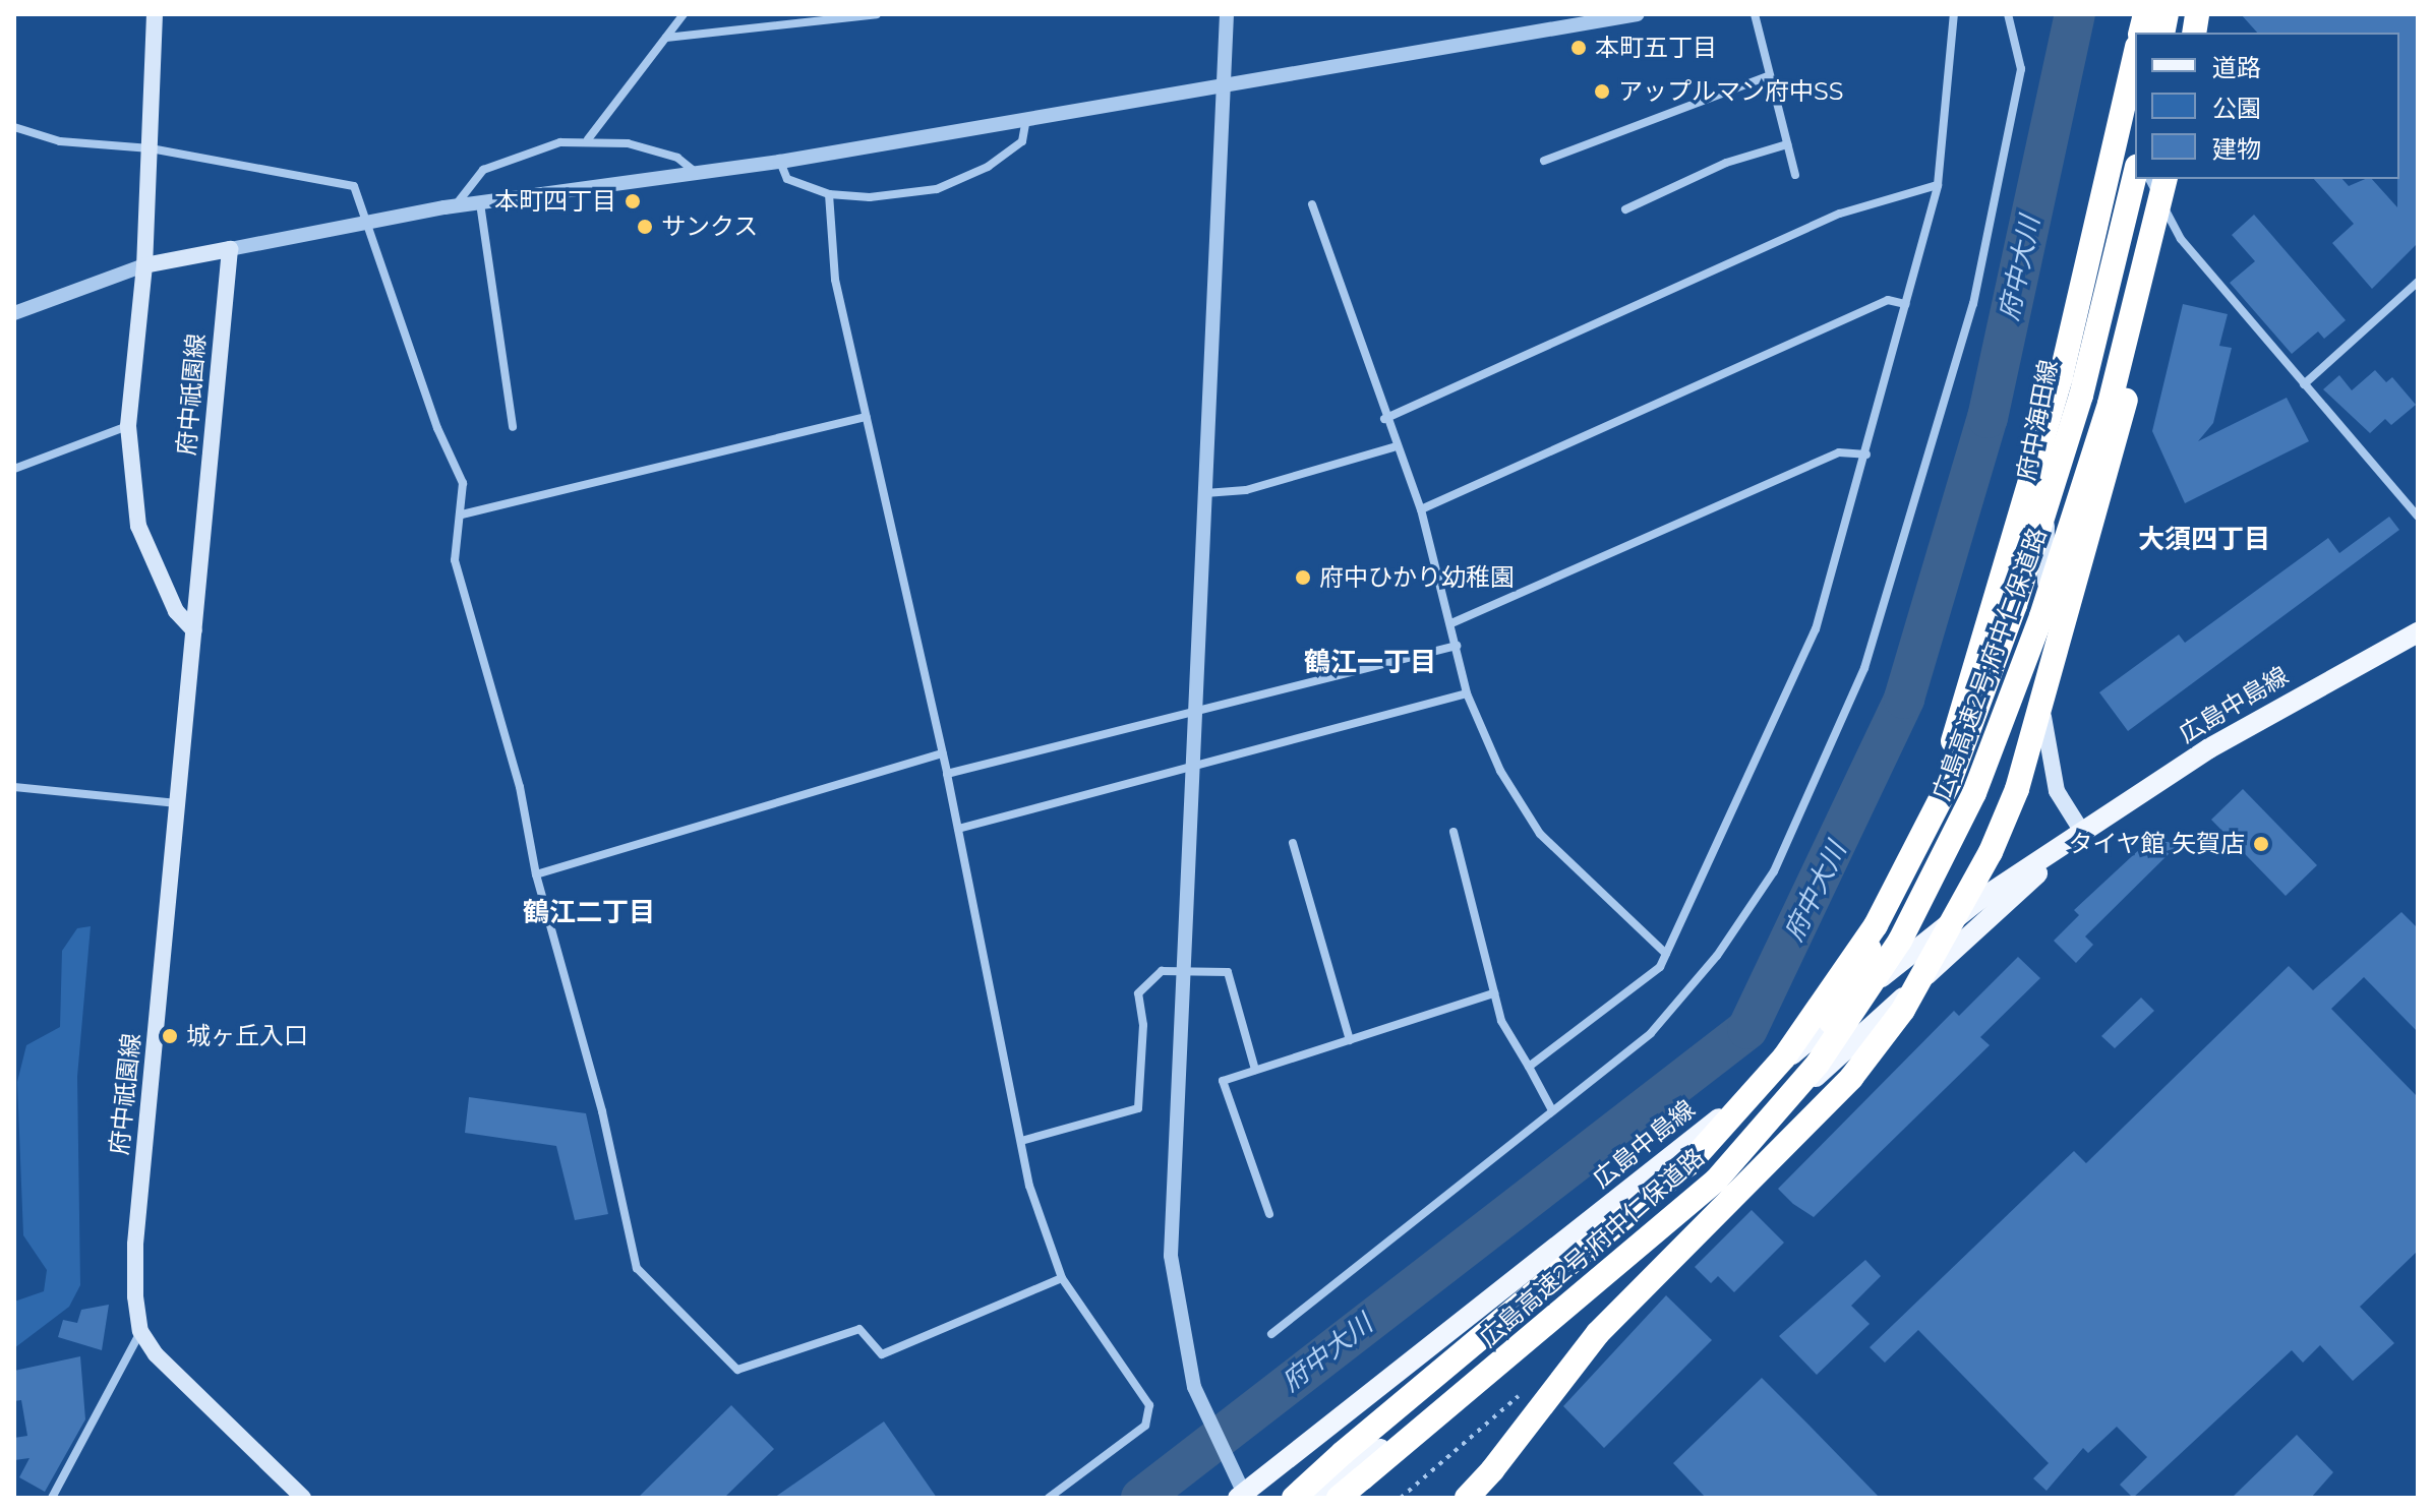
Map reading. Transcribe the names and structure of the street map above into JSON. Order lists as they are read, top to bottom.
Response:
{
  "streets": {
    "highway": ["広島高速2号;府中仁保道路"],
    "main road": ["府中祇園線", "府中海田線", "広島中島線"]
  },
  "crossings": [
    ["府中海田線", "広島中島線"]
  ],
  "districts": ["大須四丁目", "鶴江一丁目", "鶴江二丁目"],
  "water": ["府中大川"],
  "places": [
    "本町五丁目",
    "アップルマン府中SS",
    "本町四丁目",
    "サンクス",
    "府中ひかり幼稚園",
    "タイヤ館 矢賀店",
    "城ヶ丘入口"
  ],
  "legend": ["道路", "公園", "建物"]
}
